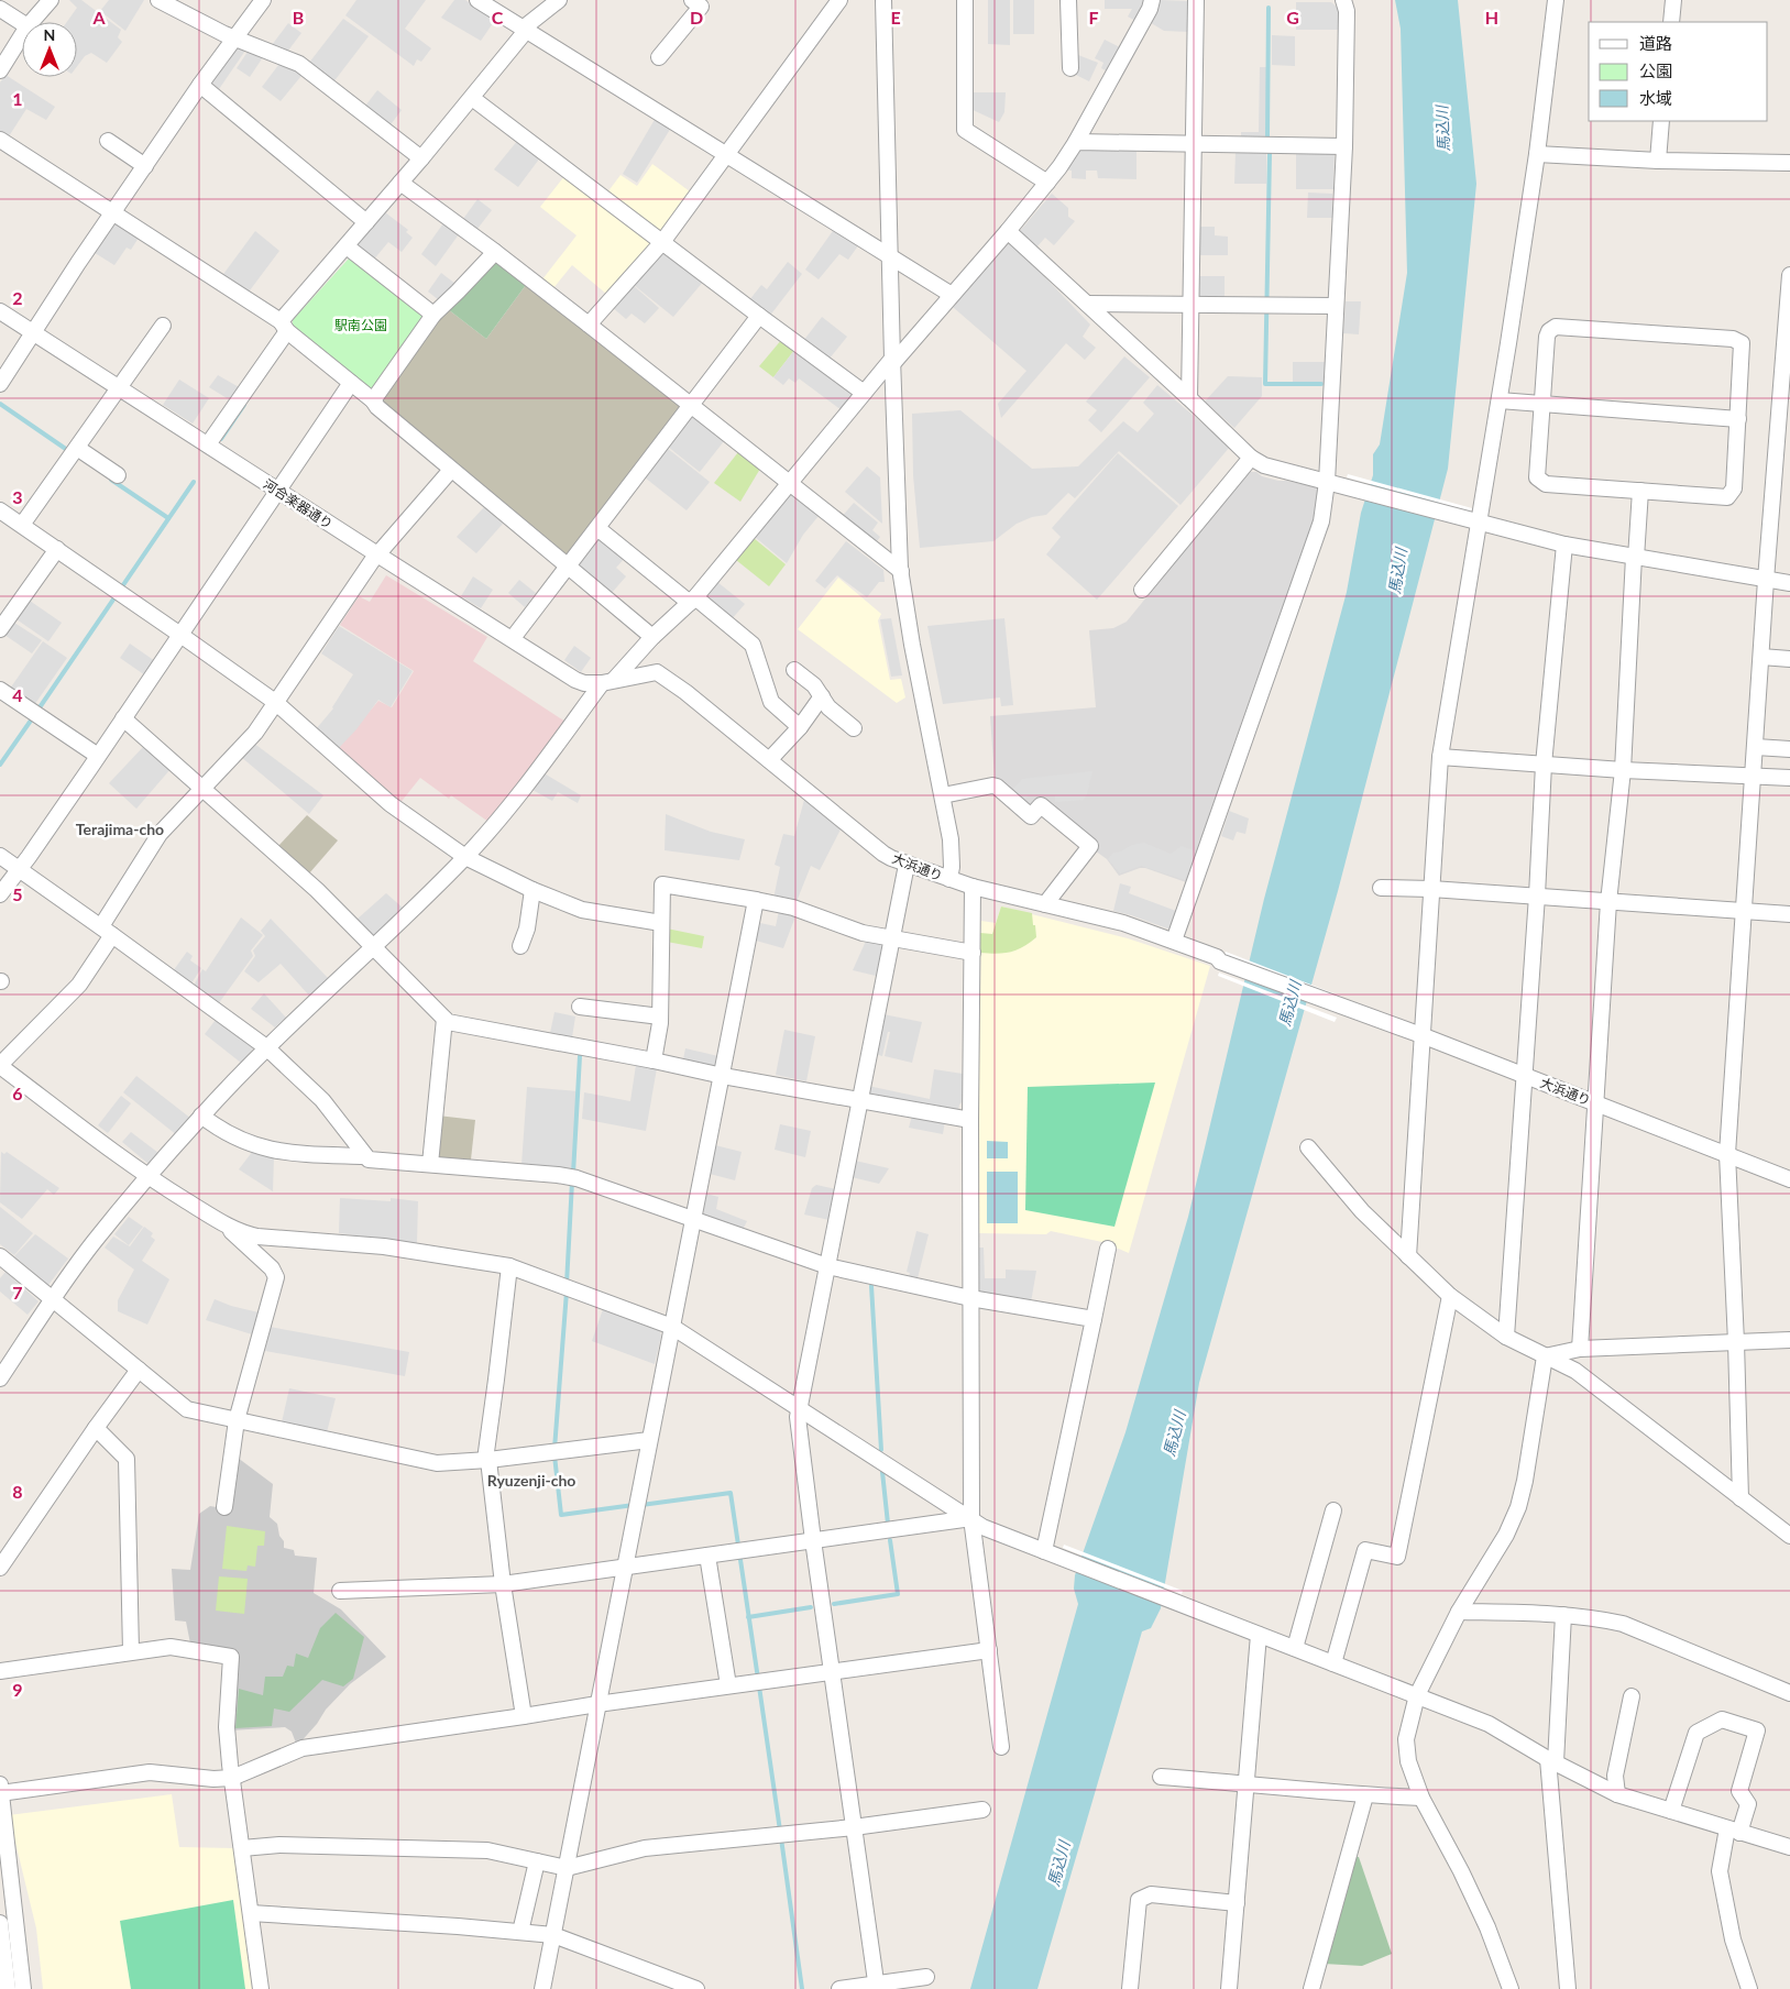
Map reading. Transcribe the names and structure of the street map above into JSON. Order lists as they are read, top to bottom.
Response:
{
  "streets": {
    "street": ["河合楽器通り", "大浜通り"]
  },
  "crossings": [
    ["河合楽器通り", "大浜通り"]
  ],
  "districts": ["Terajima-cho", "Ryuzenji-cho"],
  "water": ["馬込川"],
  "parks": ["駅南公園"],
  "legend": ["道路", "公園", "水域"],
  "north": "top",
  "grid": {
    "columns": [
      "A",
      "B",
      "C",
      "D",
      "E",
      "F",
      "G",
      "H"
    ],
    "rows": [
      "1",
      "2",
      "3",
      "4",
      "5",
      "6",
      "7",
      "8",
      "9"
    ]
  }
}
